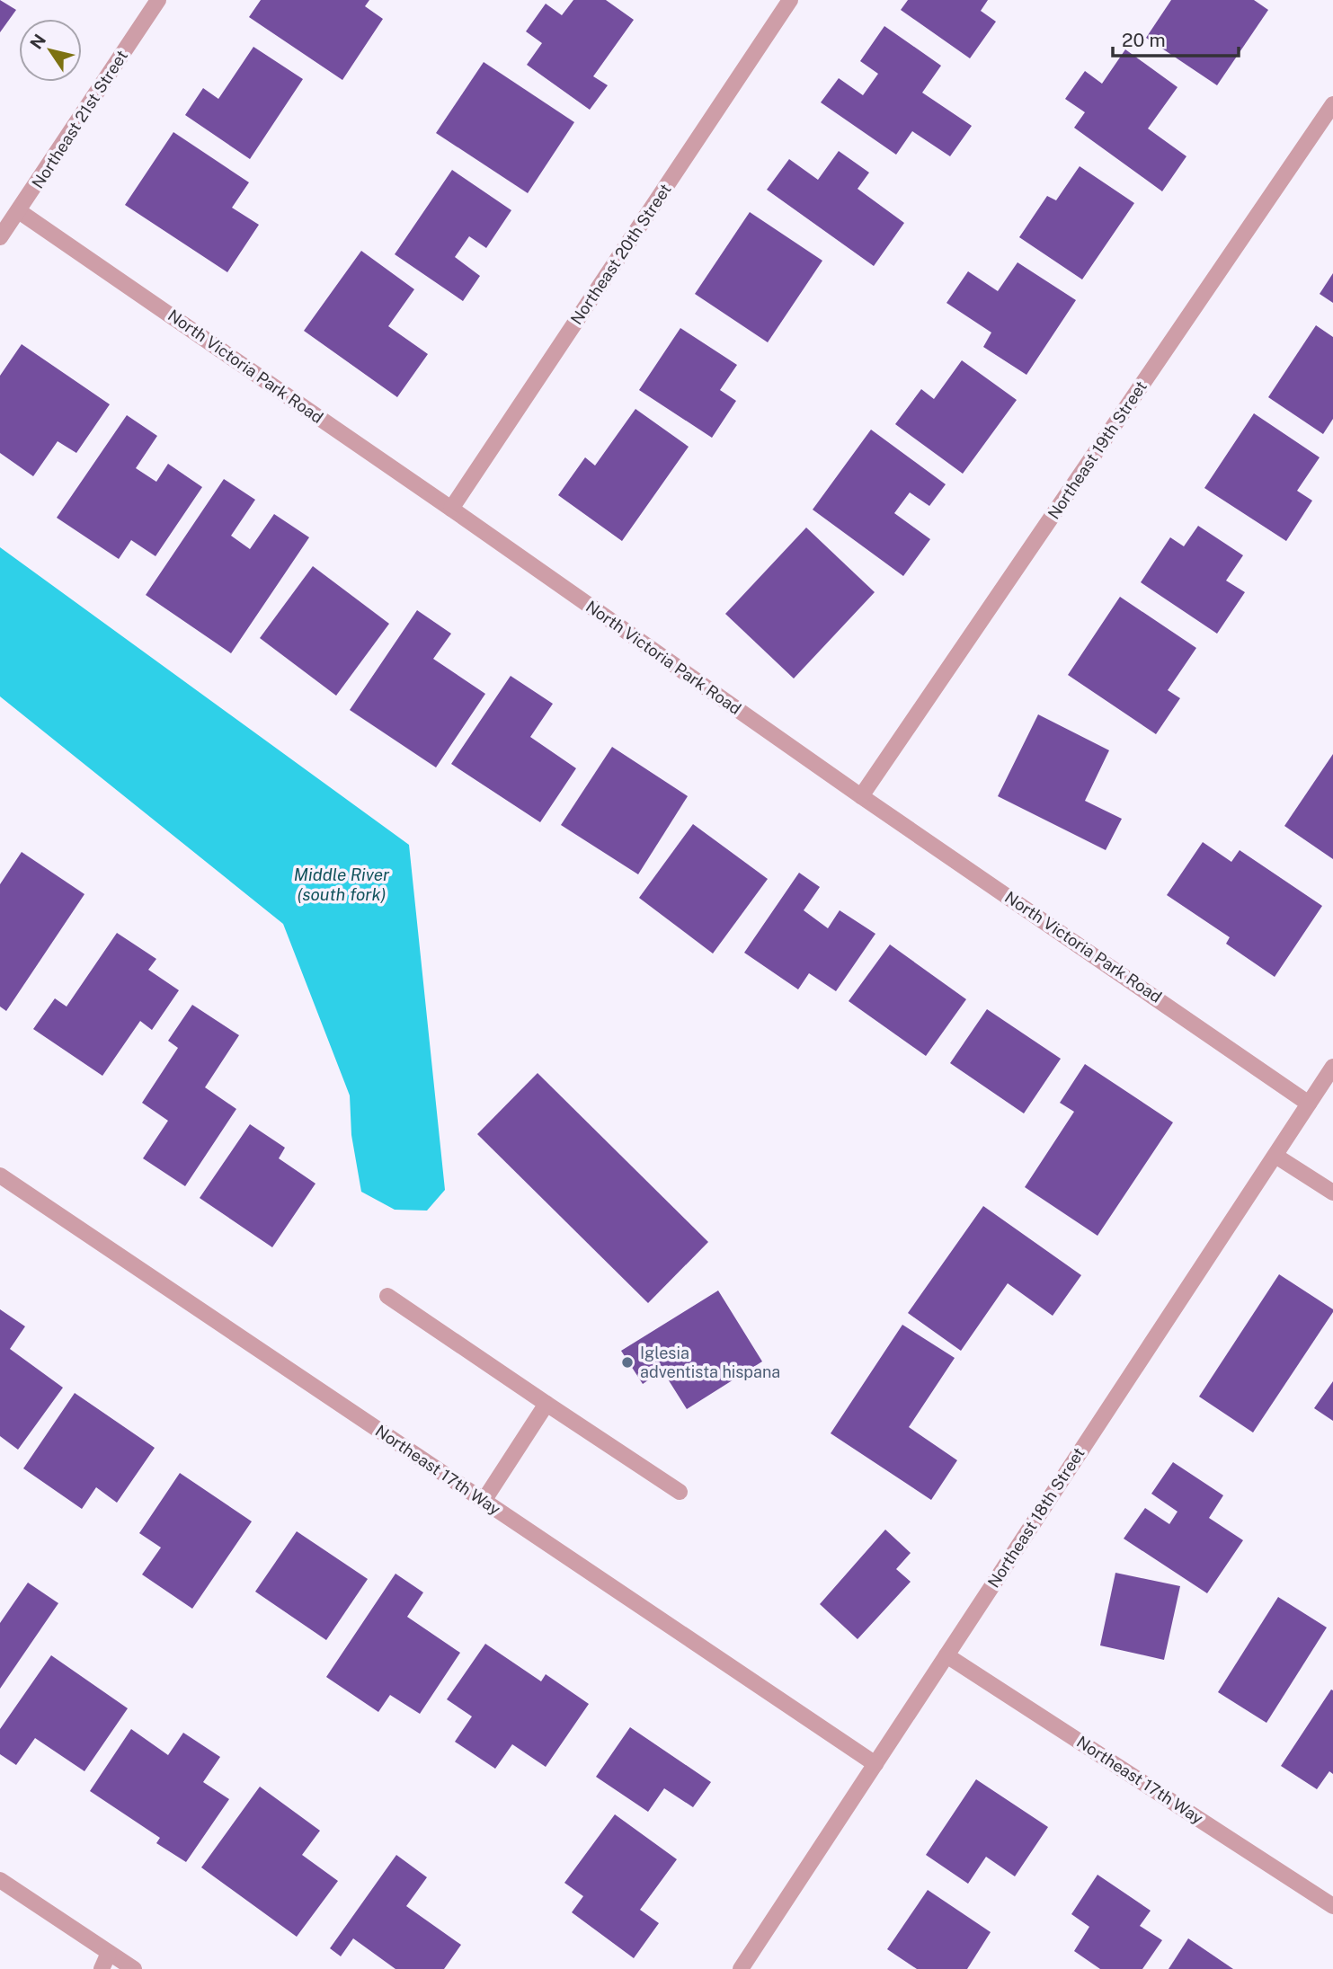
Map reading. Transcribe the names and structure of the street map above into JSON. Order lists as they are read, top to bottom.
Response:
{
  "streets": {
    "street": [
      "Northeast 21st Street",
      "Northeast 20th Street",
      "North Victoria Park Road",
      "Northeast 19th Street",
      "Northeast 17th Way",
      "Northeast 18th Street"
    ]
  },
  "crossings": [
    ["Northeast 21st Street", "North Victoria Park Road"],
    ["Northeast 20th Street", "North Victoria Park Road"],
    ["North Victoria Park Road", "Northeast 19th Street"],
    ["North Victoria Park Road", "Northeast 18th Street"],
    ["Northeast 17th Way", "Northeast 18th Street"]
  ],
  "water": ["Middle River (south fork)"],
  "places": ["Iglesia adventista hispana"],
  "scale_bar": "20 m",
  "north": "top left"
}
